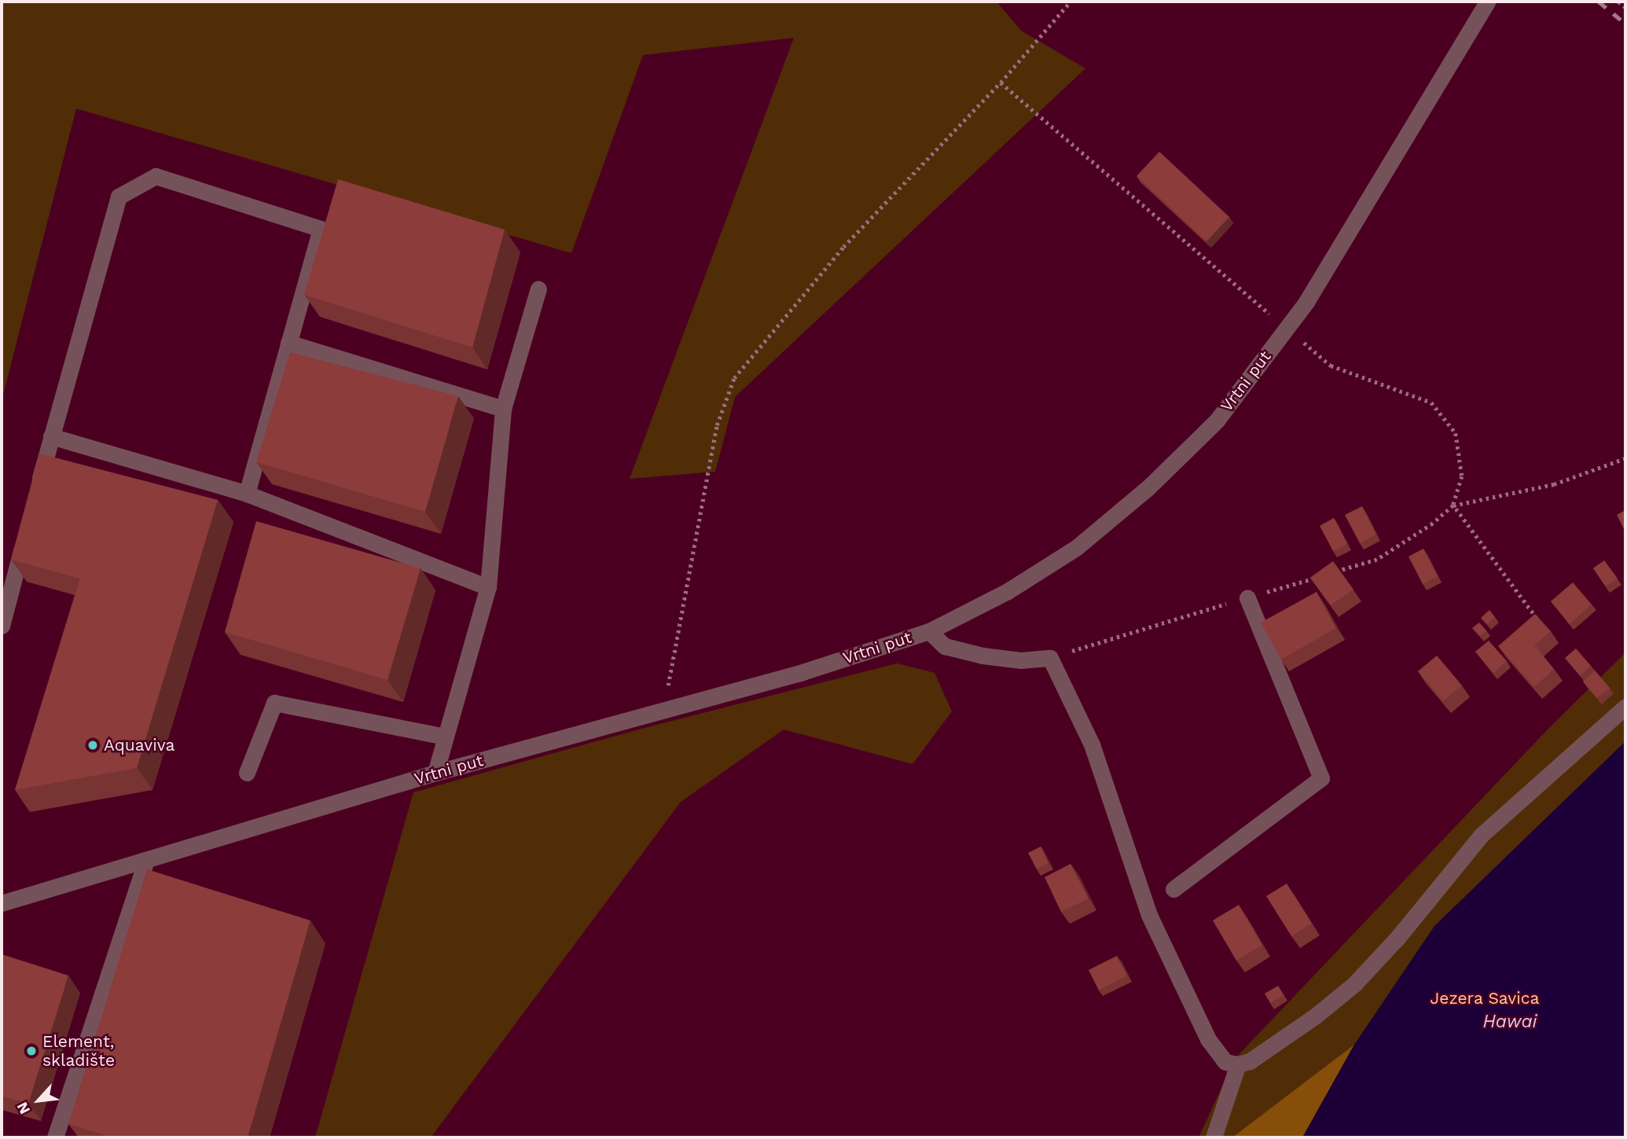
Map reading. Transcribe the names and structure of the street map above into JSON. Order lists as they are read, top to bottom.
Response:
{
  "streets": {
    "street": ["Vrtni put"]
  },
  "water": ["Hawai"],
  "parks": ["Jezera Savica"],
  "places": ["Aquaviva", "Element, skladište"],
  "north": "bottom left"
}
